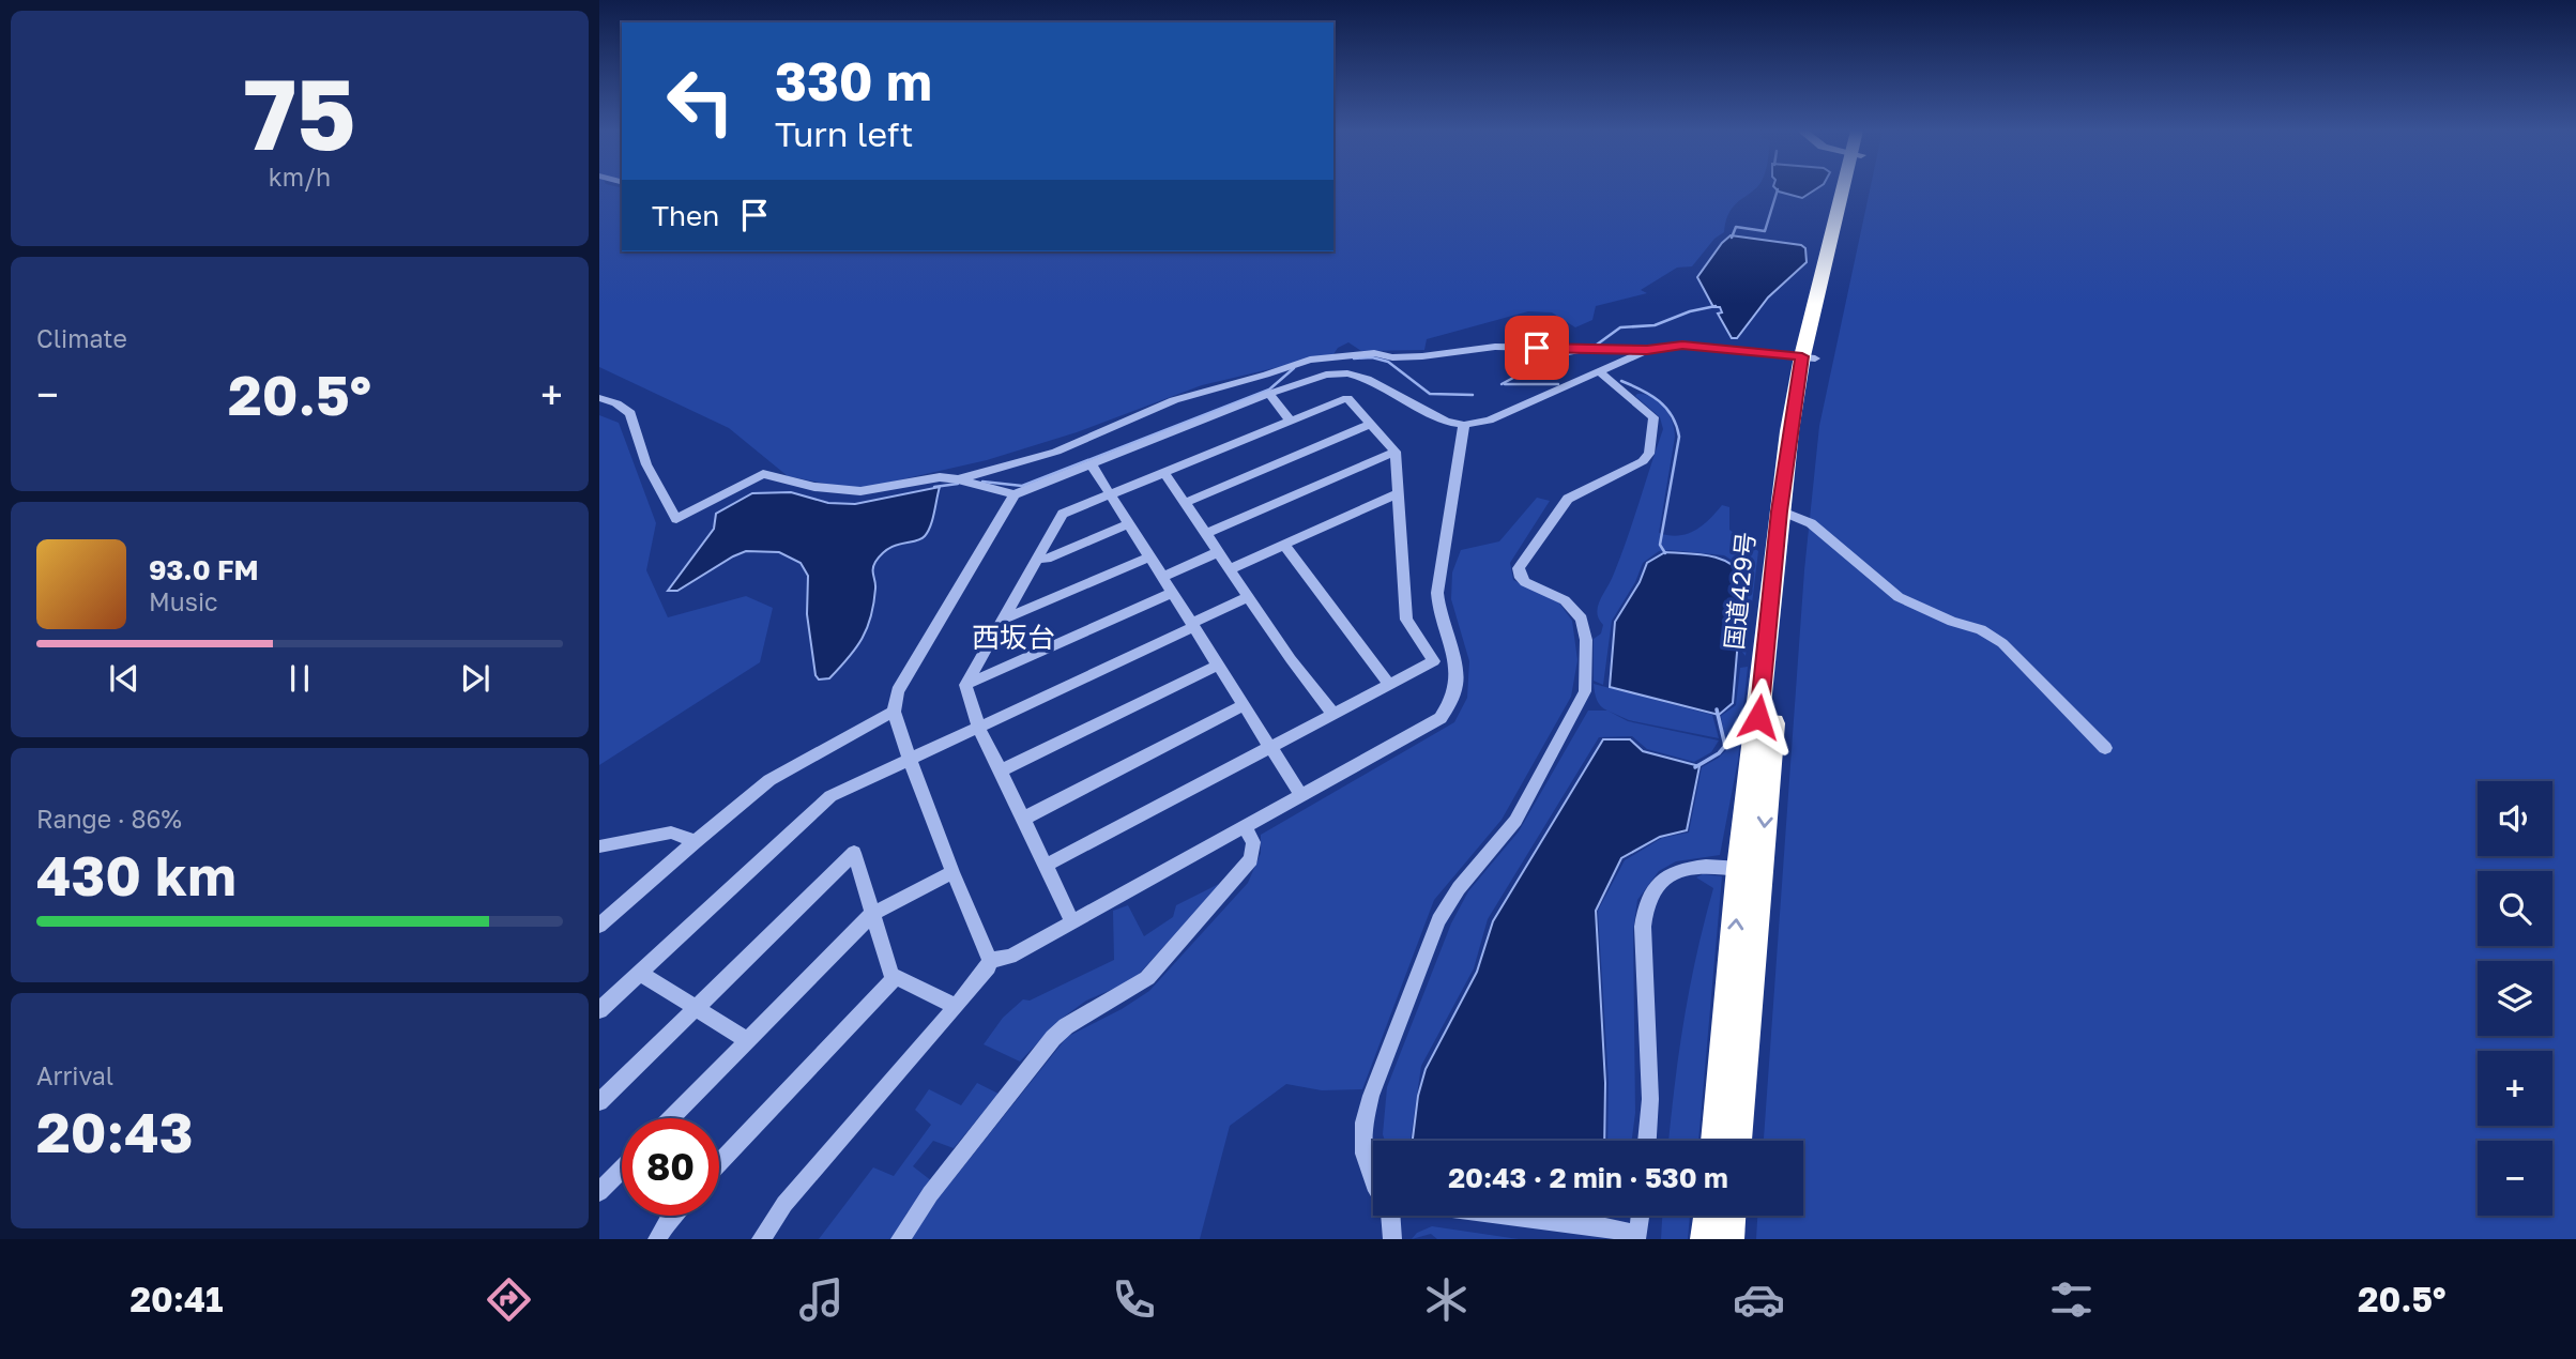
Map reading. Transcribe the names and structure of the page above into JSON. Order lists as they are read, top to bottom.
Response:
{
  "streets": {
    "highway": ["国道429号"]
  },
  "districts": ["西坂台"],
  "page": {
    "tile": [
      ["75", "km/h"],
      "Climate",
      ["Range · 86%", "430 km"],
      ["Arrival", "20:43"]
    ],
    "turn": ["330 m", "Turn left"],
    "then": "Then",
    "heat": ["−", "20.5°", "+"],
    "song": ["93.0 FM", "Music"],
    "map_buttons": ["+", "−"],
    "limit": "80",
    "trip": "20:43 · 2 min · 530 m",
    "tabs": ["20:41", "20.5°"]
  }
}
